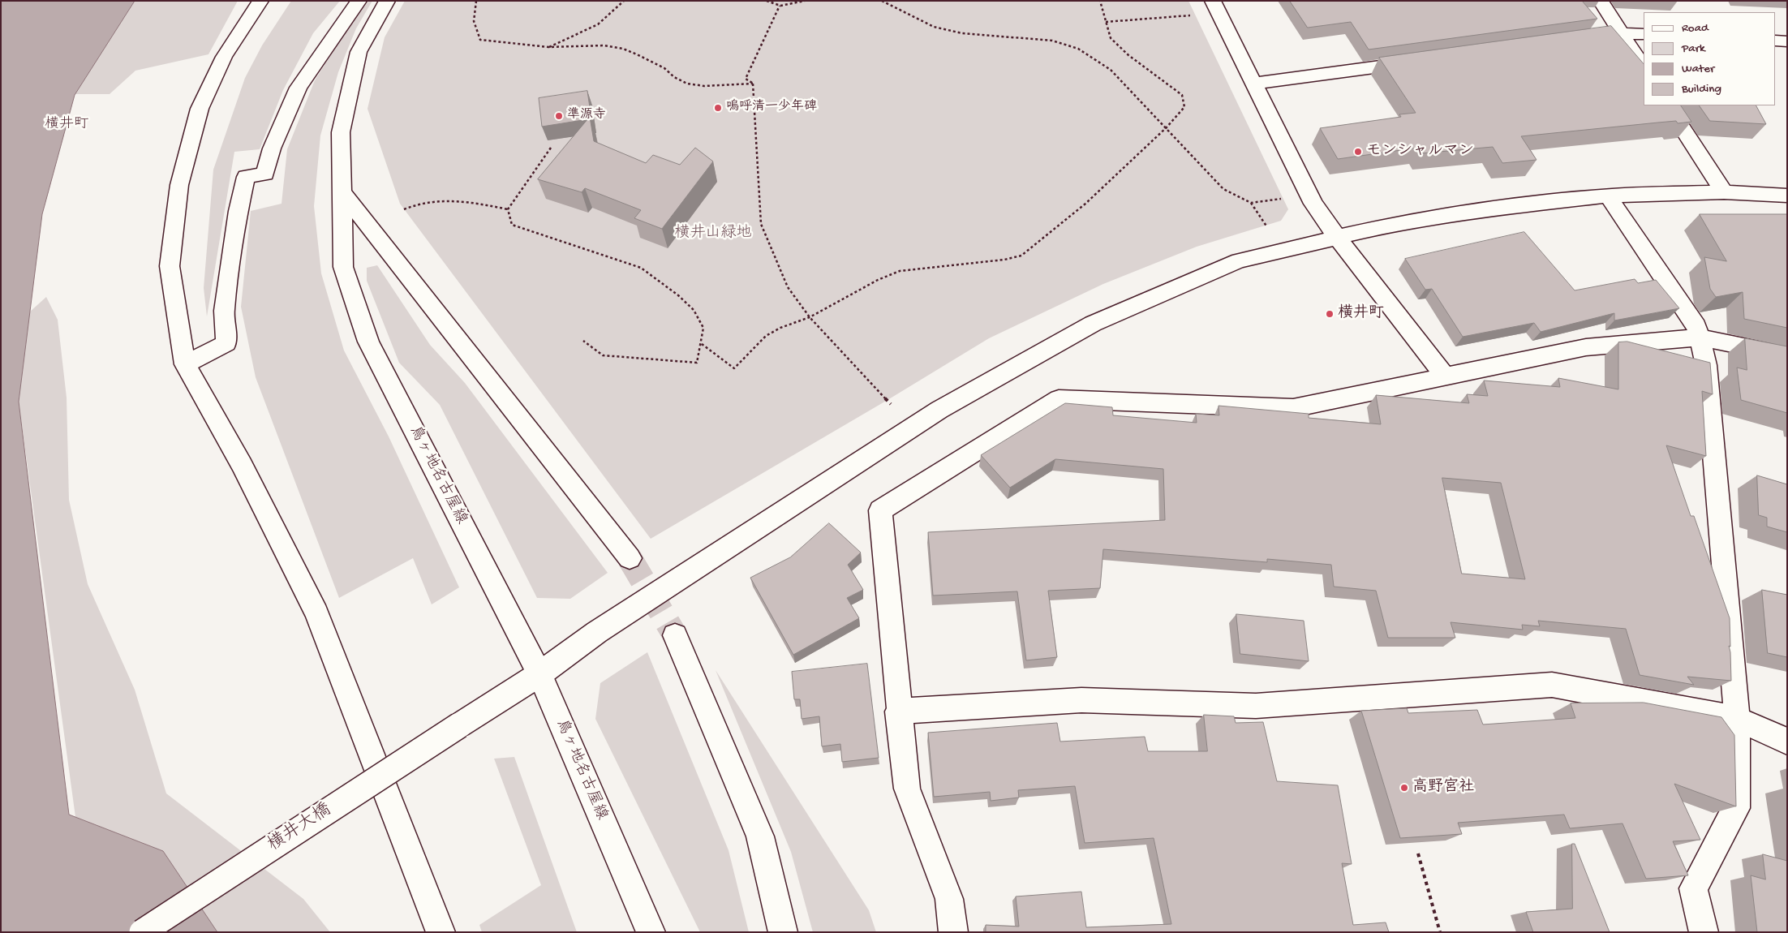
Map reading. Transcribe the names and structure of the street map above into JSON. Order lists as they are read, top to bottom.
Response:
{
  "streets": {
    "street": ["鳥ヶ地名古屋線", "横井大橋"]
  },
  "crossings": [
    ["鳥ヶ地名古屋線", "横井大橋"]
  ],
  "districts": ["横井町"],
  "parks": ["横井山緑地"],
  "places": [
    "嗚呼清一少年碑",
    "準源寺",
    "モンシャルマン",
    "横井町",
    "高野宮社"
  ],
  "legend": [
    "Road",
    "Park",
    "Water",
    "Building"
  ]
}
